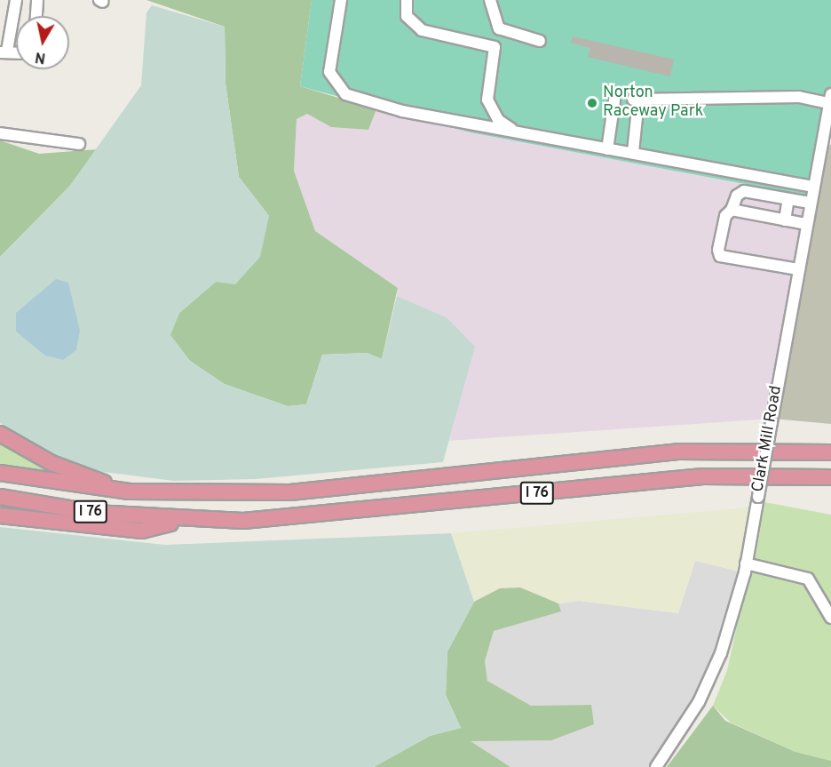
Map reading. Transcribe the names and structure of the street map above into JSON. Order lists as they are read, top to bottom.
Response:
{
  "streets": {
    "highway": ["I 76"],
    "street": ["Clark Mill Road"]
  },
  "places": ["Norton Raceway Park"],
  "north": "bottom"
}
